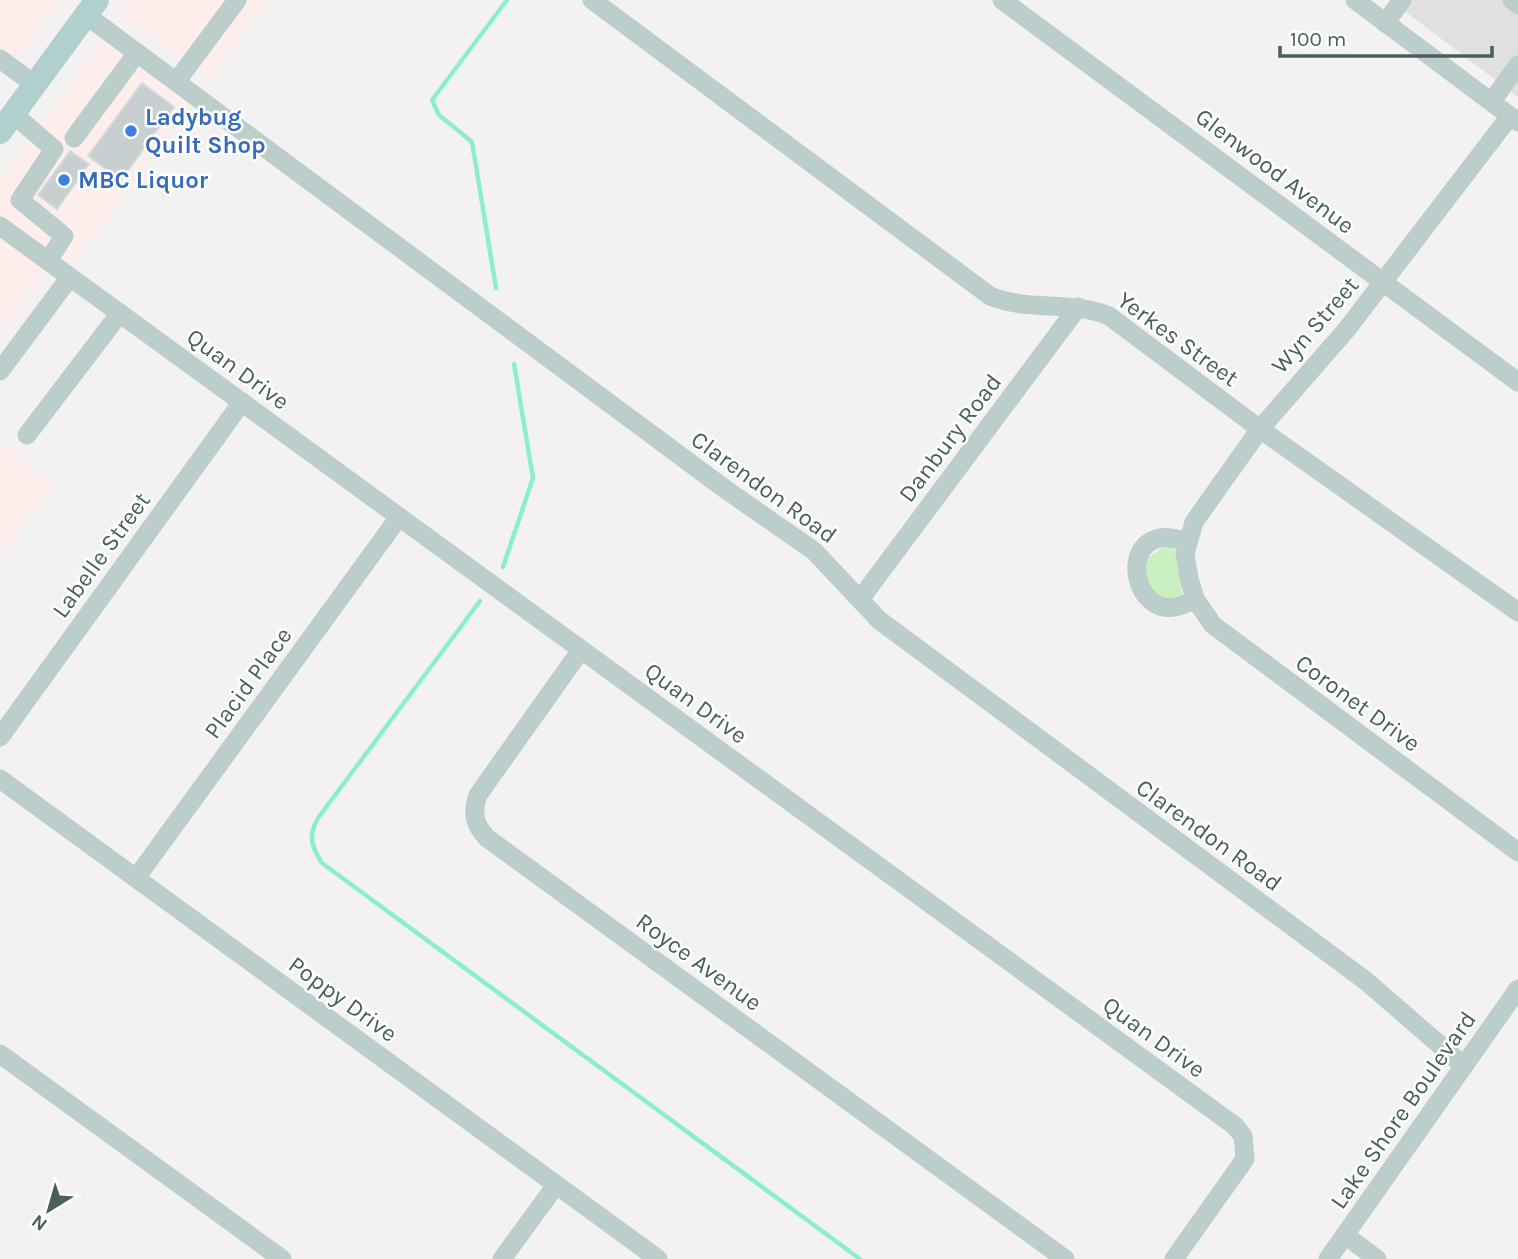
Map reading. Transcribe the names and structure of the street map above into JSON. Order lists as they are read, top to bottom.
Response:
{
  "streets": {
    "street": [
      "Glenwood Avenue",
      "Wyn Street",
      "Yerkes Street",
      "Quan Drive",
      "Danbury Road",
      "Clarendon Road",
      "Labelle Street",
      "Placid Place",
      "Coronet Drive",
      "Royce Avenue",
      "Poppy Drive",
      "Lake Shore Boulevard"
    ]
  },
  "crossings": [
    ["Glenwood Avenue", "Wyn Street"],
    ["Wyn Street", "Yerkes Street"],
    ["Wyn Street", "Coronet Drive"],
    ["Yerkes Street", "Danbury Road"],
    ["Quan Drive", "Labelle Street"],
    ["Quan Drive", "Placid Place"],
    ["Quan Drive", "Royce Avenue"],
    ["Danbury Road", "Clarendon Road"],
    ["Clarendon Road", "Lake Shore Boulevard"],
    ["Placid Place", "Poppy Drive"]
  ],
  "places": ["Ladybug Quilt Shop", "MBC Liquor"],
  "scale_bar": "100 m",
  "north": "bottom left"
}
